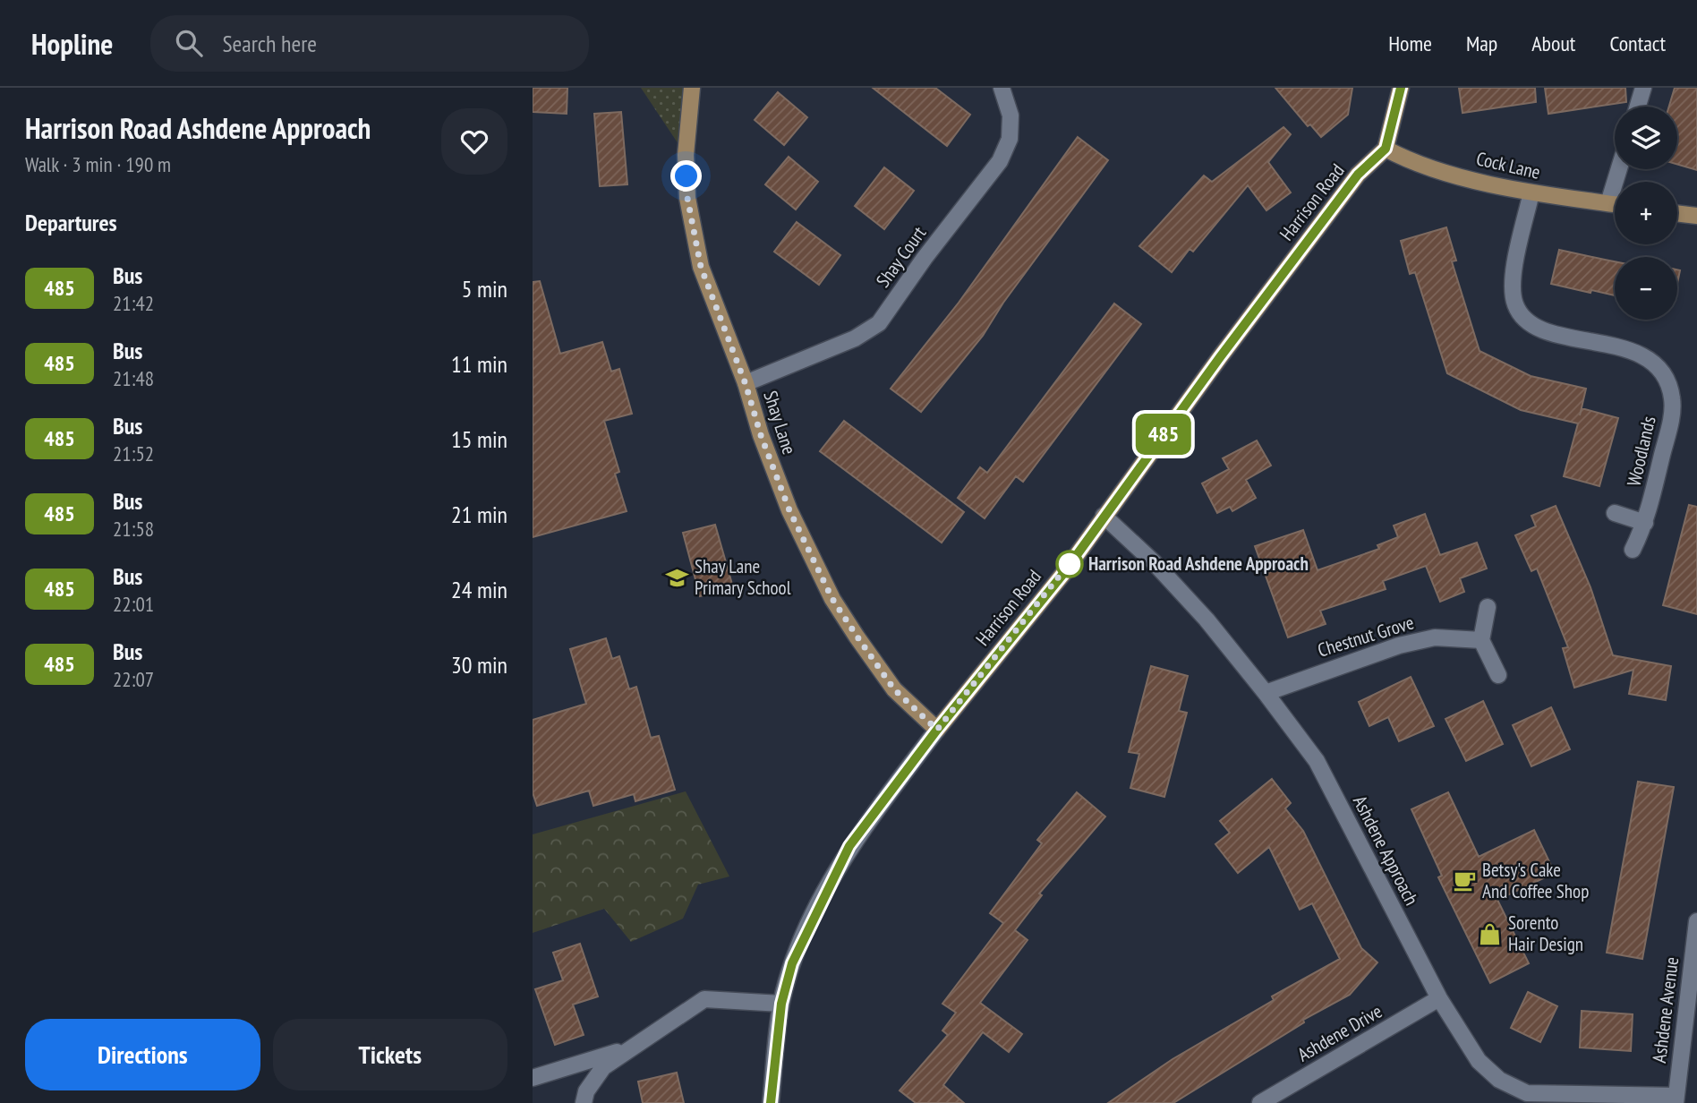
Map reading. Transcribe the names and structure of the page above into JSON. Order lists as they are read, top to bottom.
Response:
{
  "streets": {
    "main road": ["Cock Lane", "Harrison Road", "Shay Lane"],
    "street": [
      "Shay Court",
      "Woodlands",
      "Chestnut Grove",
      "Ashdene Approach",
      "Ashdene Avenue",
      "Ashdene Drive"
    ]
  },
  "crossings": [
    ["Cock Lane", "Harrison Road"],
    ["Cock Lane", "Woodlands"],
    ["Harrison Road", "Shay Lane"],
    ["Harrison Road", "Ashdene Approach"],
    ["Shay Court", "Shay Lane"],
    ["Chestnut Grove", "Ashdene Approach"],
    ["Ashdene Approach", "Ashdene Avenue"],
    ["Ashdene Approach", "Ashdene Drive"]
  ],
  "places": {
    "other": ["Harrison Road Ashdene Approach"],
    "school or university": ["Shay Lane Primary School"],
    "cafe": ["Betsy's Cake And Coffee Shop"],
    "shop": ["Sorento Hair Design"]
  },
  "lines": ["bus line 485"],
  "page": {
    "header": "Hopline",
    "search": "Search here",
    "nav": [
      "Home",
      "Map",
      "About",
      "Contact"
    ],
    "heading": [
      ["Harrison Road Ashdene Approach", "Walk · 3 min · 190 m"],
      "Departures"
    ],
    "on_map": "485",
    "map_buttons": ["+", "−"],
    "list": [
      {
        "mark": "485",
        "name": "Bus",
        "note": "21:42",
        "value": "5 min"
      },
      {
        "mark": "485",
        "name": "Bus",
        "note": "21:48",
        "value": "11 min"
      },
      {
        "mark": "485",
        "name": "Bus",
        "note": "21:52",
        "value": "15 min"
      },
      {
        "mark": "485",
        "name": "Bus",
        "note": "21:58",
        "value": "21 min"
      },
      {
        "mark": "485",
        "name": "Bus",
        "note": "22:01",
        "value": "24 min"
      },
      {
        "mark": "485",
        "name": "Bus",
        "note": "22:07",
        "value": "30 min"
      }
    ],
    "buttons": ["Directions", "Tickets"]
  }
}
